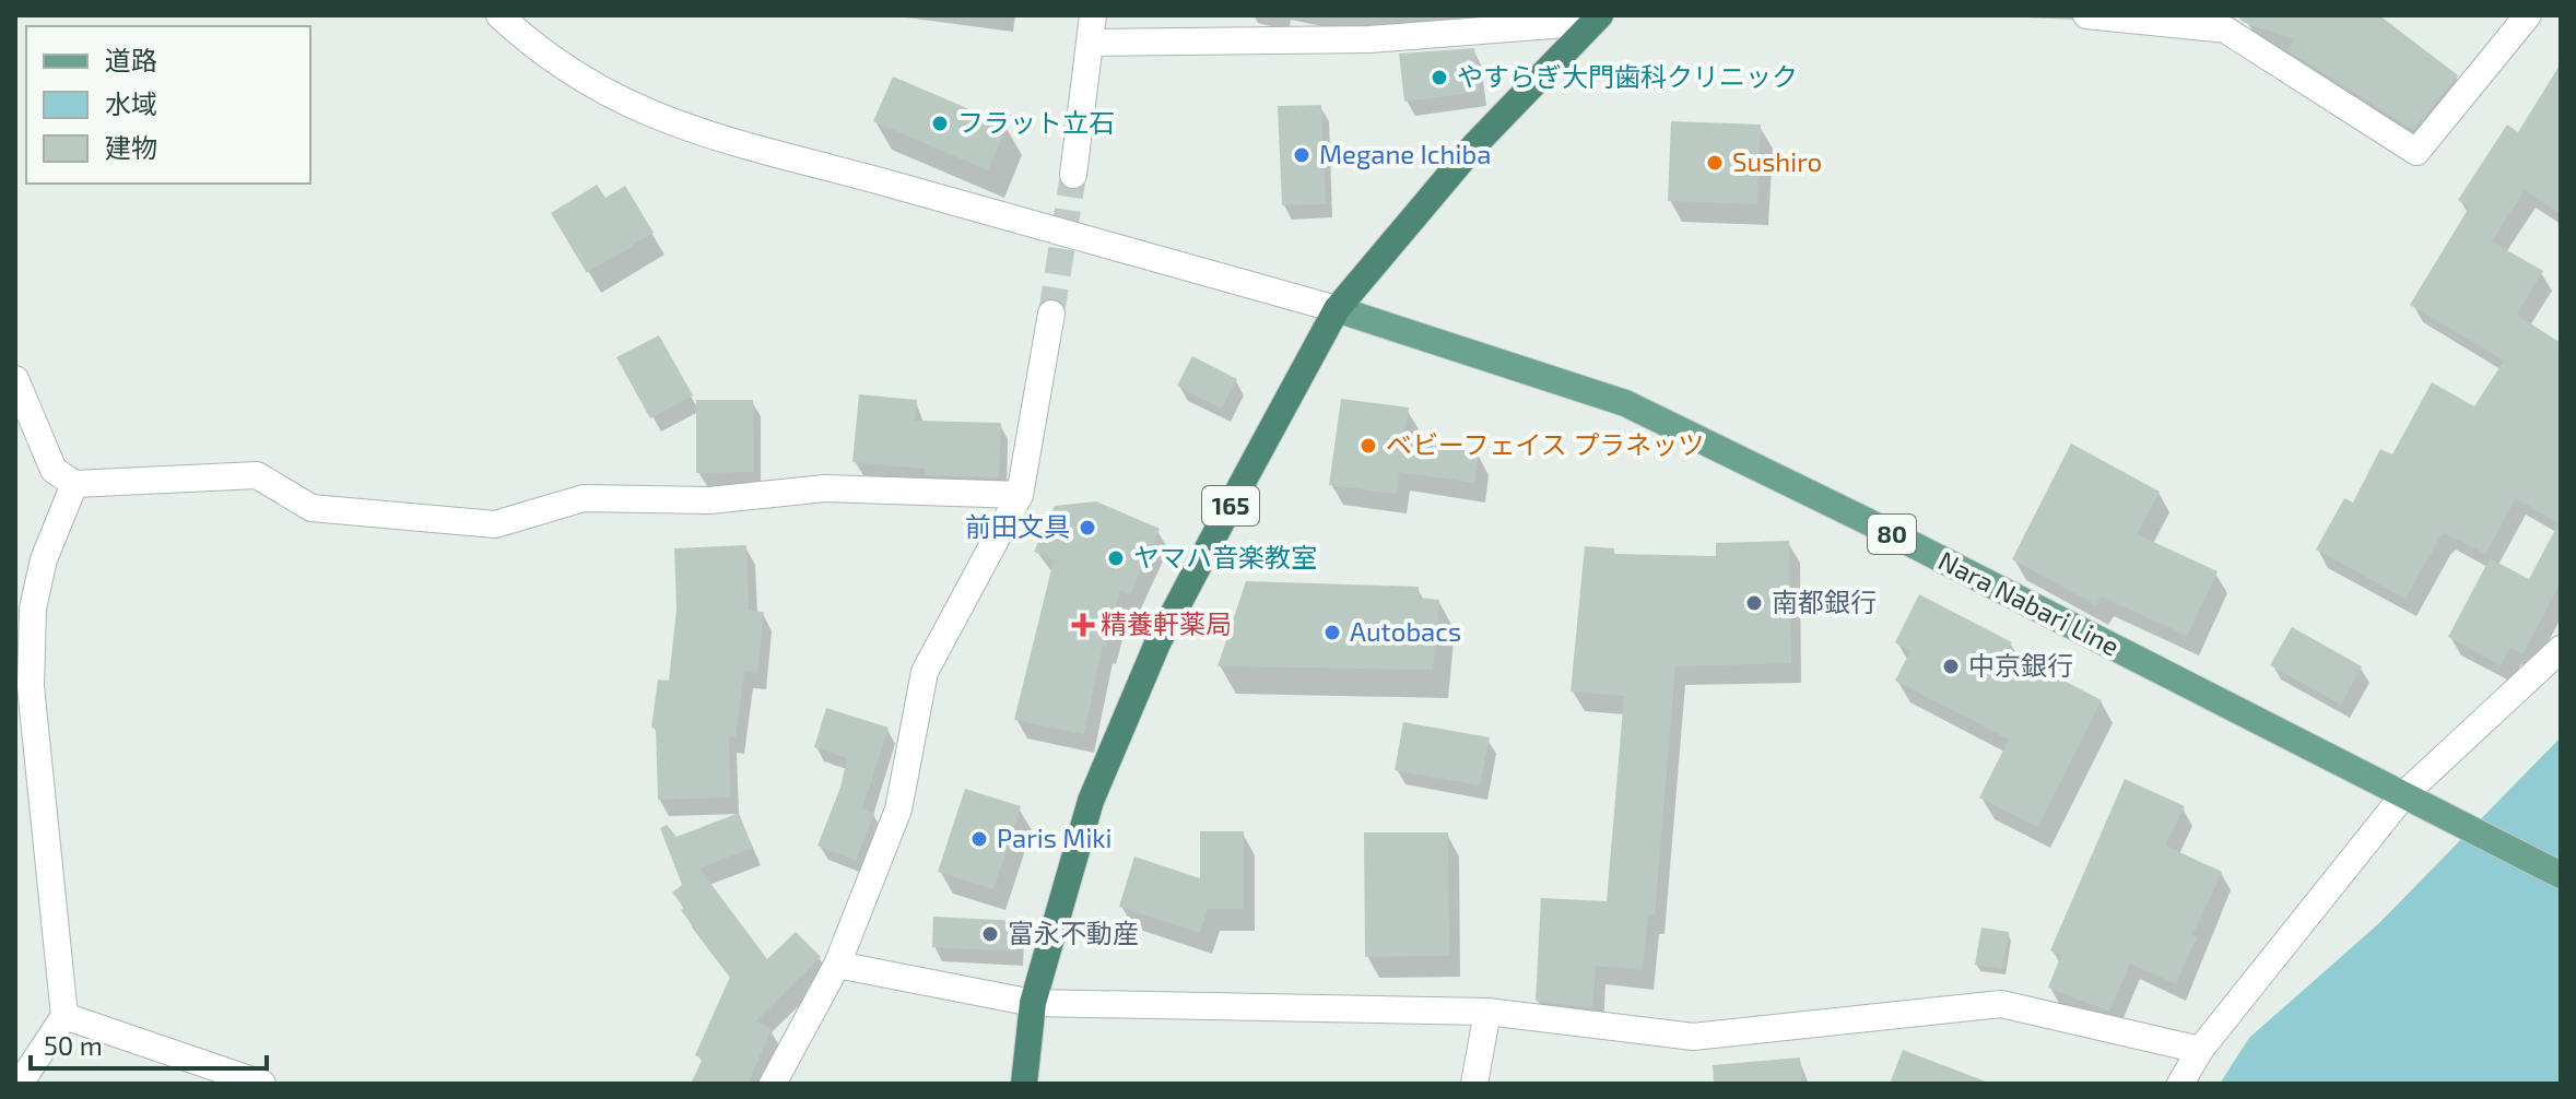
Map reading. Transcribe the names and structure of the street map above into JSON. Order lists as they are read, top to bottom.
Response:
{
  "streets": {
    "highway": ["165"],
    "main road": ["80", "Nara Nabari Line"]
  },
  "crossings": [
    ["165", "Nara Nabari Line"]
  ],
  "places": {
    "other": [
      "やすらぎ大門歯科クリニック",
      "フラット立石",
      "Megane Ichiba",
      "Sushiro",
      "ベビーフェイス プラネッツ",
      "前田文具",
      "ヤマハ音楽教室",
      "南都銀行",
      "Autobacs",
      "中京銀行",
      "Paris Miki",
      "富永不動産"
    ],
    "health": ["精養軒薬局"]
  },
  "legend": ["道路", "水域", "建物"],
  "scale_bar": "50 m"
}
